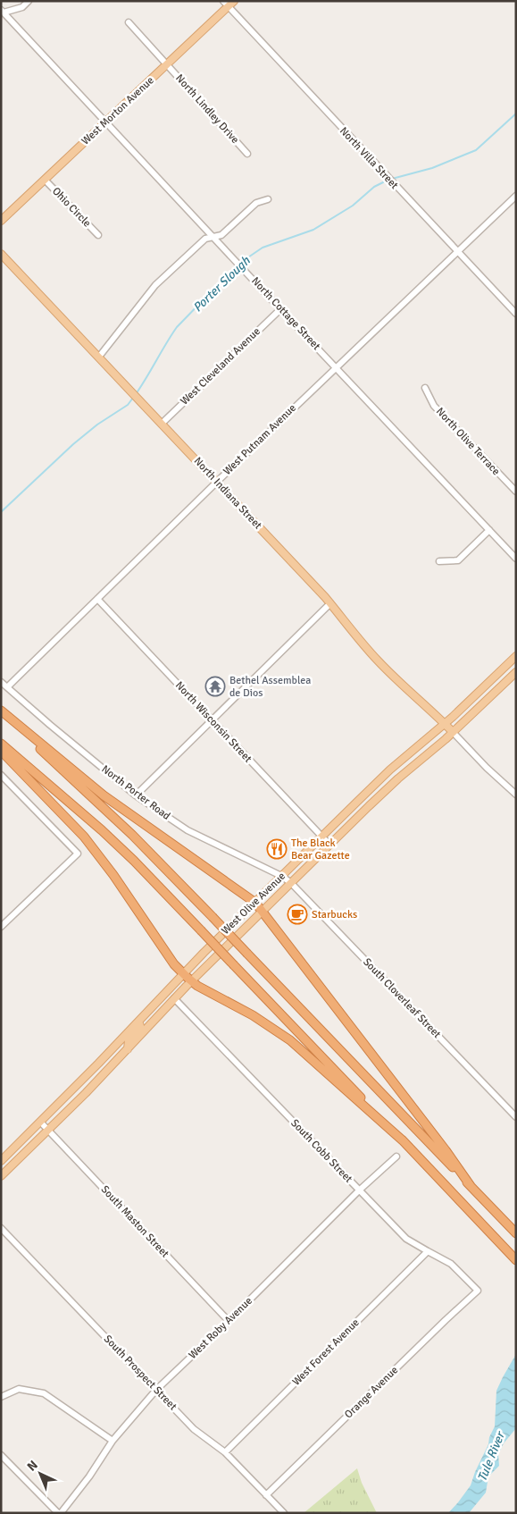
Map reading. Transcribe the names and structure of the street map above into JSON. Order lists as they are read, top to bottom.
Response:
{
  "streets": {
    "main road": ["West Morton Avenue", "North Indiana Street", "West Olive Avenue"],
    "street": [
      "North Lindley Drive",
      "North Villa Street",
      "Ohio Circle",
      "North Cottage Street",
      "West Cleveland Avenue",
      "West Putnam Avenue",
      "North Olive Terrace",
      "North Wisconsin Street",
      "North Porter Road",
      "South Cloverleaf Street",
      "South Cobb Street",
      "South Maston Street",
      "West Roby Avenue",
      "West Forest Avenue",
      "South Prospect Street",
      "Orange Avenue"
    ]
  },
  "crossings": [
    ["North Lindley Drive", "West Morton Avenue"],
    ["West Morton Avenue", "North Villa Street"],
    ["West Morton Avenue", "Ohio Circle"],
    ["West Morton Avenue", "North Cottage Street"],
    ["North Villa Street", "West Putnam Avenue"],
    ["North Cottage Street", "West Cleveland Avenue"],
    ["North Cottage Street", "West Putnam Avenue"],
    ["West Cleveland Avenue", "North Indiana Street"],
    ["West Putnam Avenue", "North Indiana Street"],
    ["West Putnam Avenue", "North Wisconsin Street"],
    ["West Putnam Avenue", "North Porter Road"],
    ["North Indiana Street", "West Olive Avenue"],
    ["North Wisconsin Street", "West Olive Avenue"],
    ["North Porter Road", "West Olive Avenue"],
    ["North Porter Road", "South Cloverleaf Street"],
    ["West Olive Avenue", "South Cloverleaf Street"],
    ["West Olive Avenue", "South Cobb Street"],
    ["West Olive Avenue", "South Maston Street"],
    ["South Cobb Street", "West Roby Avenue"],
    ["South Cobb Street", "West Forest Avenue"],
    ["South Cobb Street", "Orange Avenue"],
    ["South Maston Street", "West Roby Avenue"],
    ["West Roby Avenue", "South Prospect Street"],
    ["West Forest Avenue", "South Prospect Street"],
    ["South Prospect Street", "Orange Avenue"]
  ],
  "water": ["Porter Slough", "Tule River"],
  "places": {
    "temple": ["Bethel Assemblea de Dios"],
    "restaurant": ["The Black Bear Gazette"],
    "cafe": ["Starbucks"]
  },
  "north": "top left"
}
